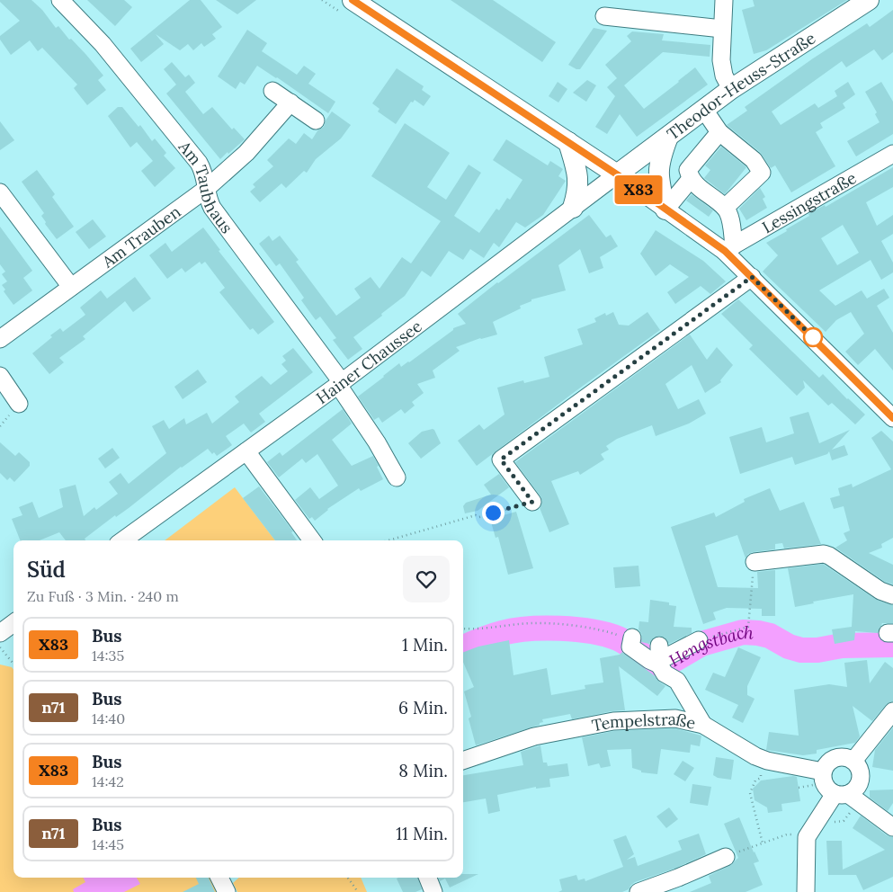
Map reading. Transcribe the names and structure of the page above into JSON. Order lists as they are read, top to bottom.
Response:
{
  "streets": {
    "main road": ["Theodor-Heuss-Straße"],
    "street": [
      "Am Taubhaus",
      "Lessingstraße",
      "Am Trauben",
      "Hainer Chaussee",
      "Tempelstraße"
    ]
  },
  "crossings": [
    ["Theodor-Heuss-Straße", "Hainer Chaussee"],
    ["Am Taubhaus", "Am Trauben"],
    ["Am Taubhaus", "Hainer Chaussee"]
  ],
  "water": ["Hengstbach"],
  "lines": ["bus line X83"],
  "page": {
    "on_map": "X83",
    "heading": ["Süd", "Zu Fuß · 3 Min. · 240 m"],
    "list": [
      {
        "mark": "X83",
        "name": "Bus",
        "note": "14:35",
        "value": "1 Min."
      },
      {
        "mark": "n71",
        "name": "Bus",
        "note": "14:40",
        "value": "6 Min."
      },
      {
        "mark": "X83",
        "name": "Bus",
        "note": "14:42",
        "value": "8 Min."
      },
      {
        "mark": "n71",
        "name": "Bus",
        "note": "14:45",
        "value": "11 Min."
      }
    ]
  }
}
